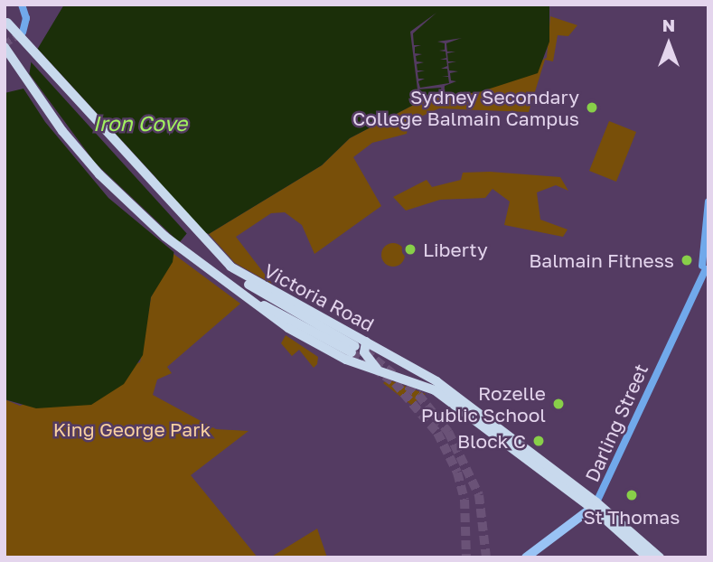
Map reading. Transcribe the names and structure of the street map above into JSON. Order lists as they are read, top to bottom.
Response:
{
  "streets": {
    "highway": ["Victoria Road"],
    "main road": ["Darling Street"]
  },
  "crossings": [
    ["Victoria Road", "Darling Street"]
  ],
  "water": ["Iron Cove"],
  "parks": ["King George Park"],
  "places": [
    "Sydney Secondary College Balmain Campus",
    "Liberty",
    "Balmain Fitness",
    "Rozelle Public School",
    "Block C",
    "St Thomas"
  ],
  "north": "top"
}
